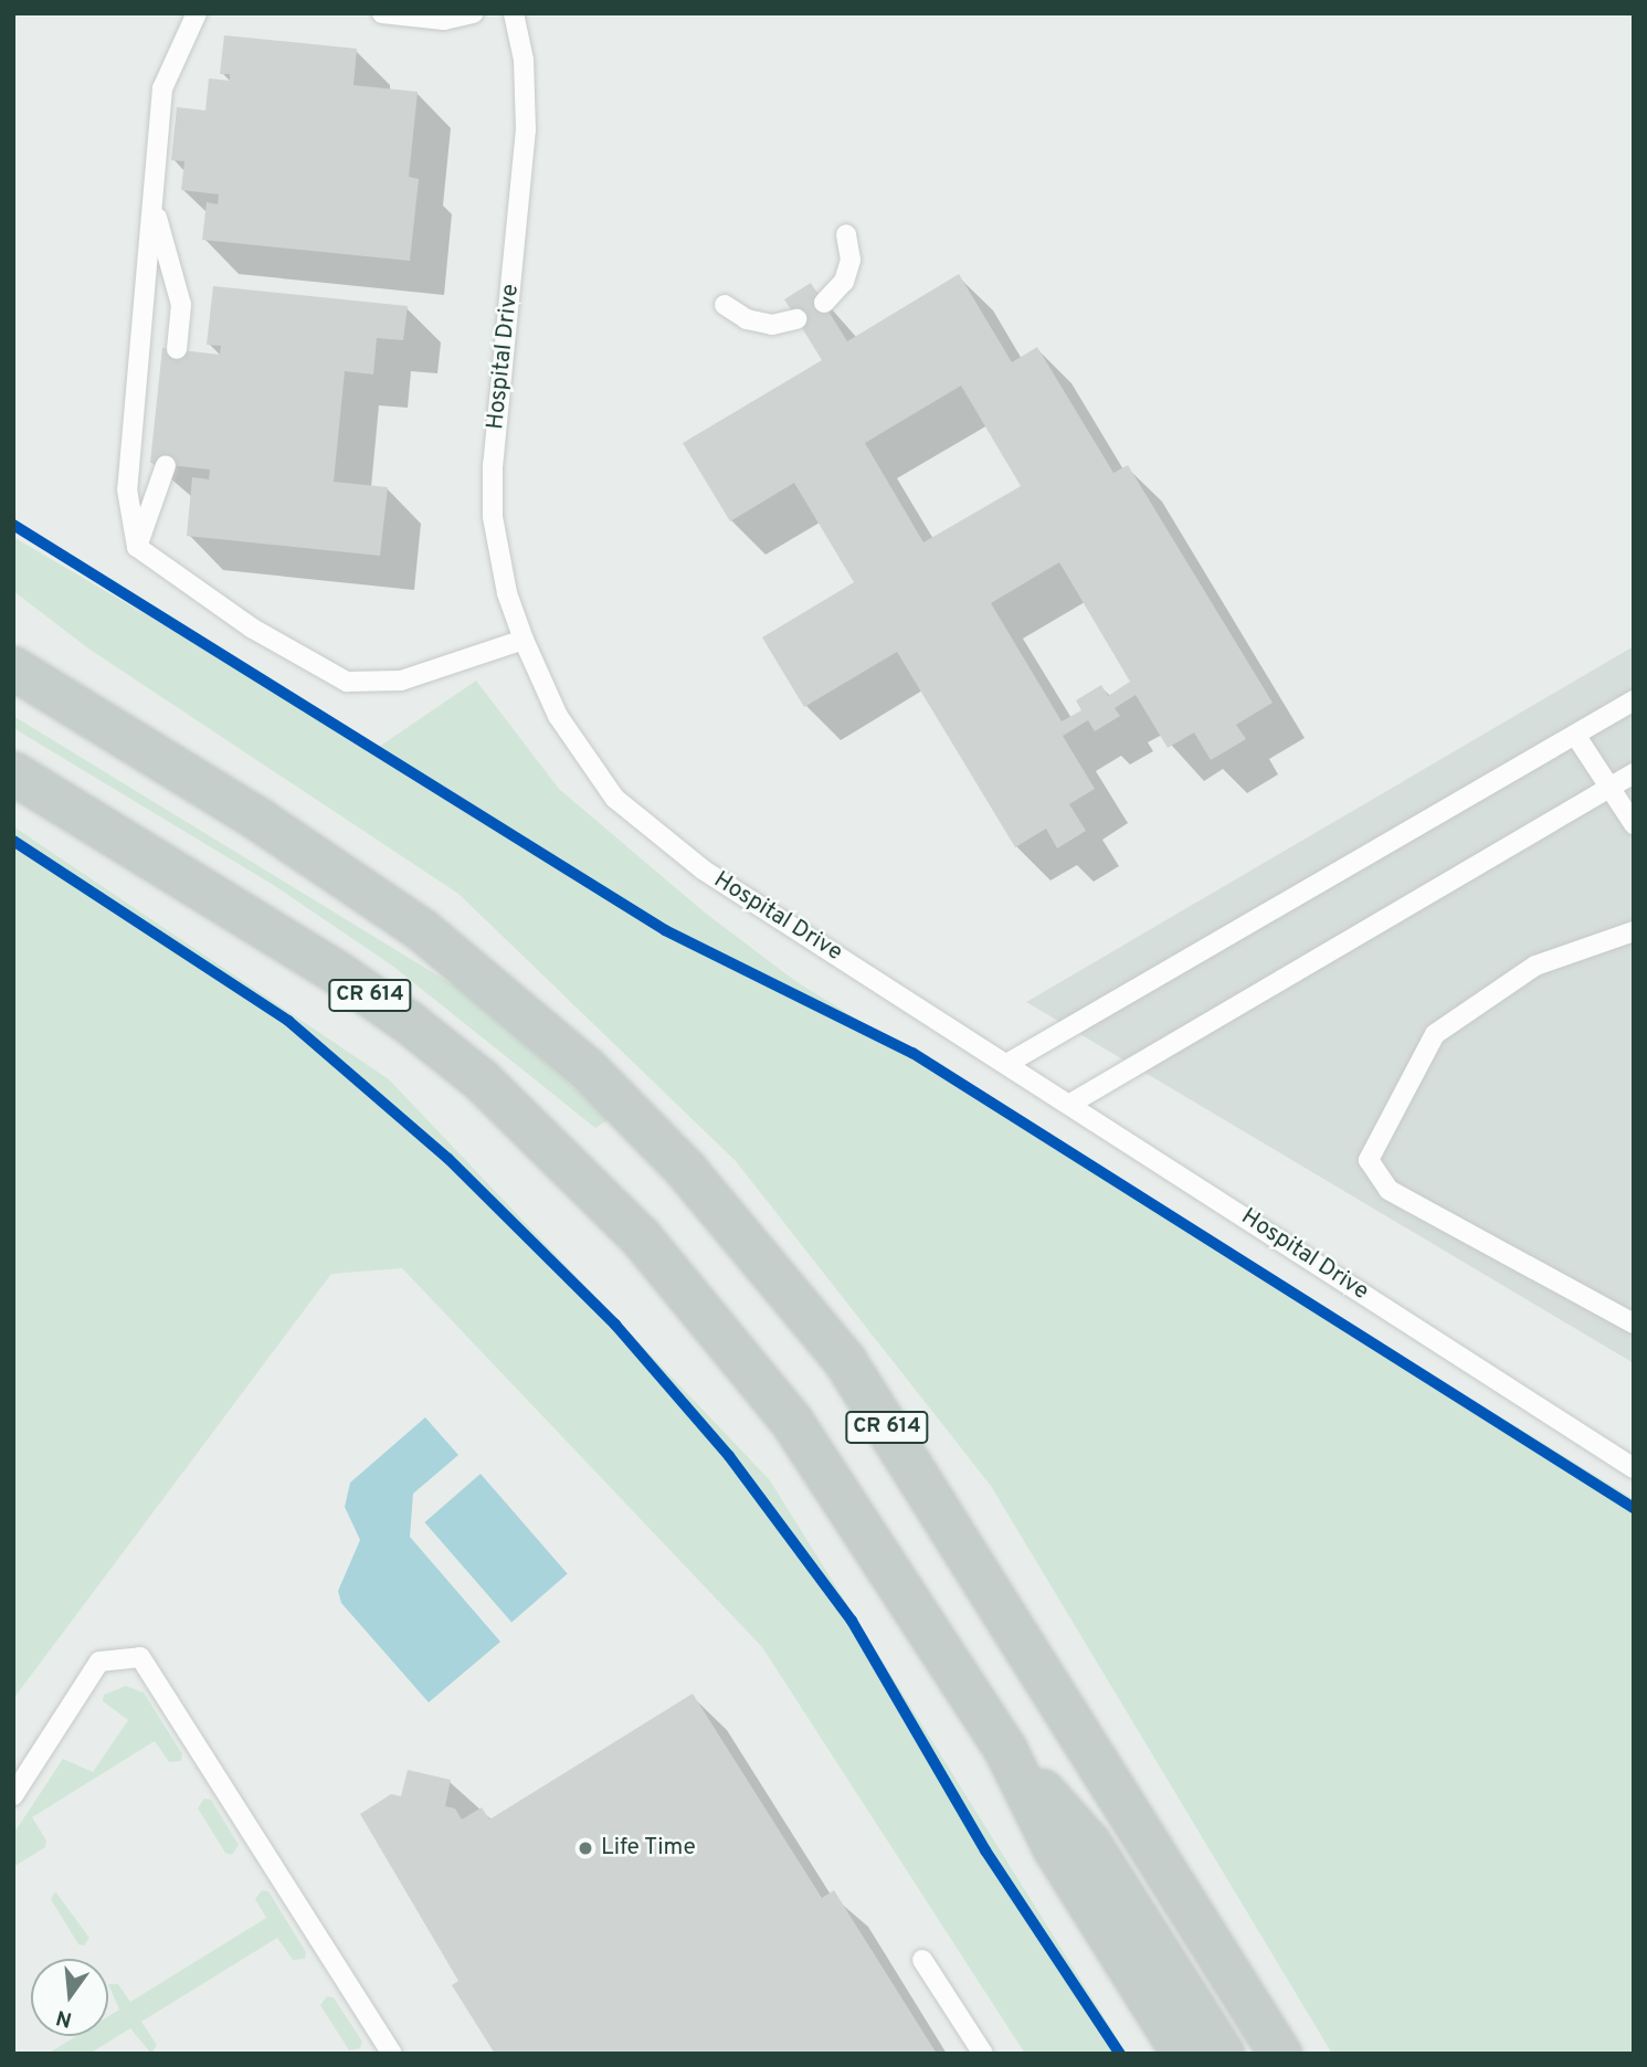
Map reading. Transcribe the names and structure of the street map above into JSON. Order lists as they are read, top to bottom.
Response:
{
  "streets": {
    "highway": ["CR 614"],
    "lane": ["Hospital Drive"]
  },
  "places": ["Life Time"],
  "north": "bottom"
}
